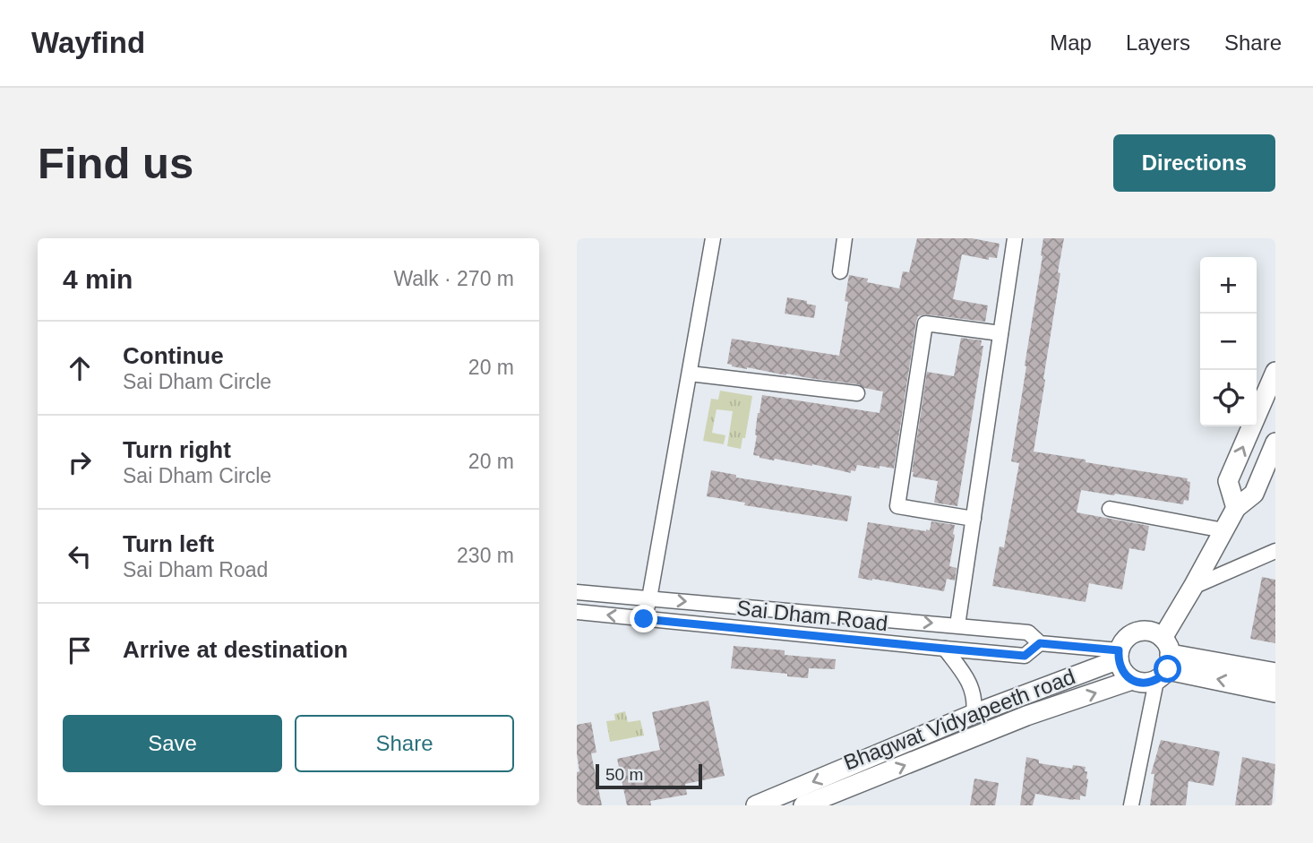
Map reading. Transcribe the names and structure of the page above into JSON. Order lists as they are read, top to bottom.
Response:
{
  "streets": {
    "street": ["Sai Dham Road", "Bhagwat Vidyapeeth road"]
  },
  "crossings": [
    ["Sai Dham Road", "Bhagwat Vidyapeeth road"]
  ],
  "scale_bar": "50 m",
  "page": {
    "header": "Wayfind",
    "nav": ["Map", "Layers", "Share"],
    "buttons": [
      "Directions",
      ["Save", "Share"]
    ],
    "title": "Find us",
    "heading": ["4 min", "Walk · 270 m"],
    "map_buttons": ["+", "−"],
    "list": [
      ["Continue", "Sai Dham Circle", "20 m"],
      ["Turn right", "Sai Dham Circle", "20 m"],
      ["Turn left", "Sai Dham Road", "230 m"],
      "Arrive at destination"
    ],
    "scale": "50 m"
  }
}
